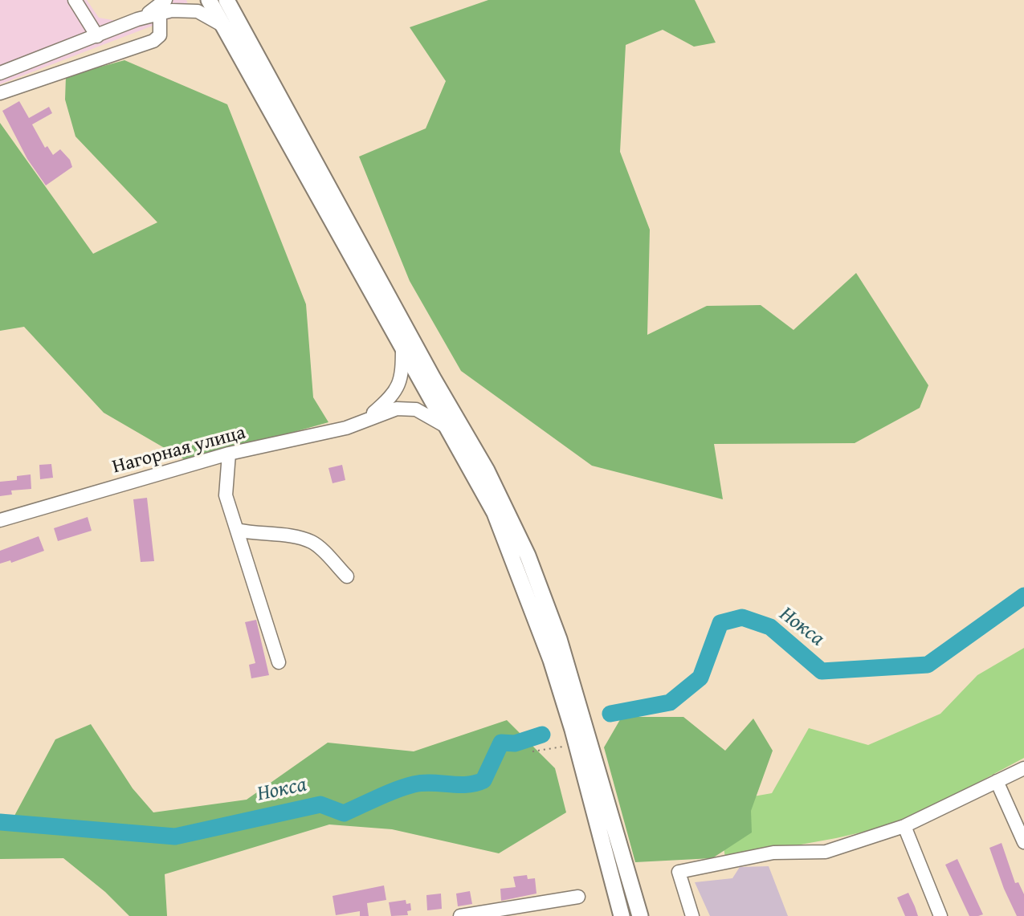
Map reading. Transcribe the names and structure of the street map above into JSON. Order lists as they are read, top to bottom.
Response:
{
  "streets": {
    "street": ["Нагорная улица"]
  },
  "water": ["Нокса"]
}
